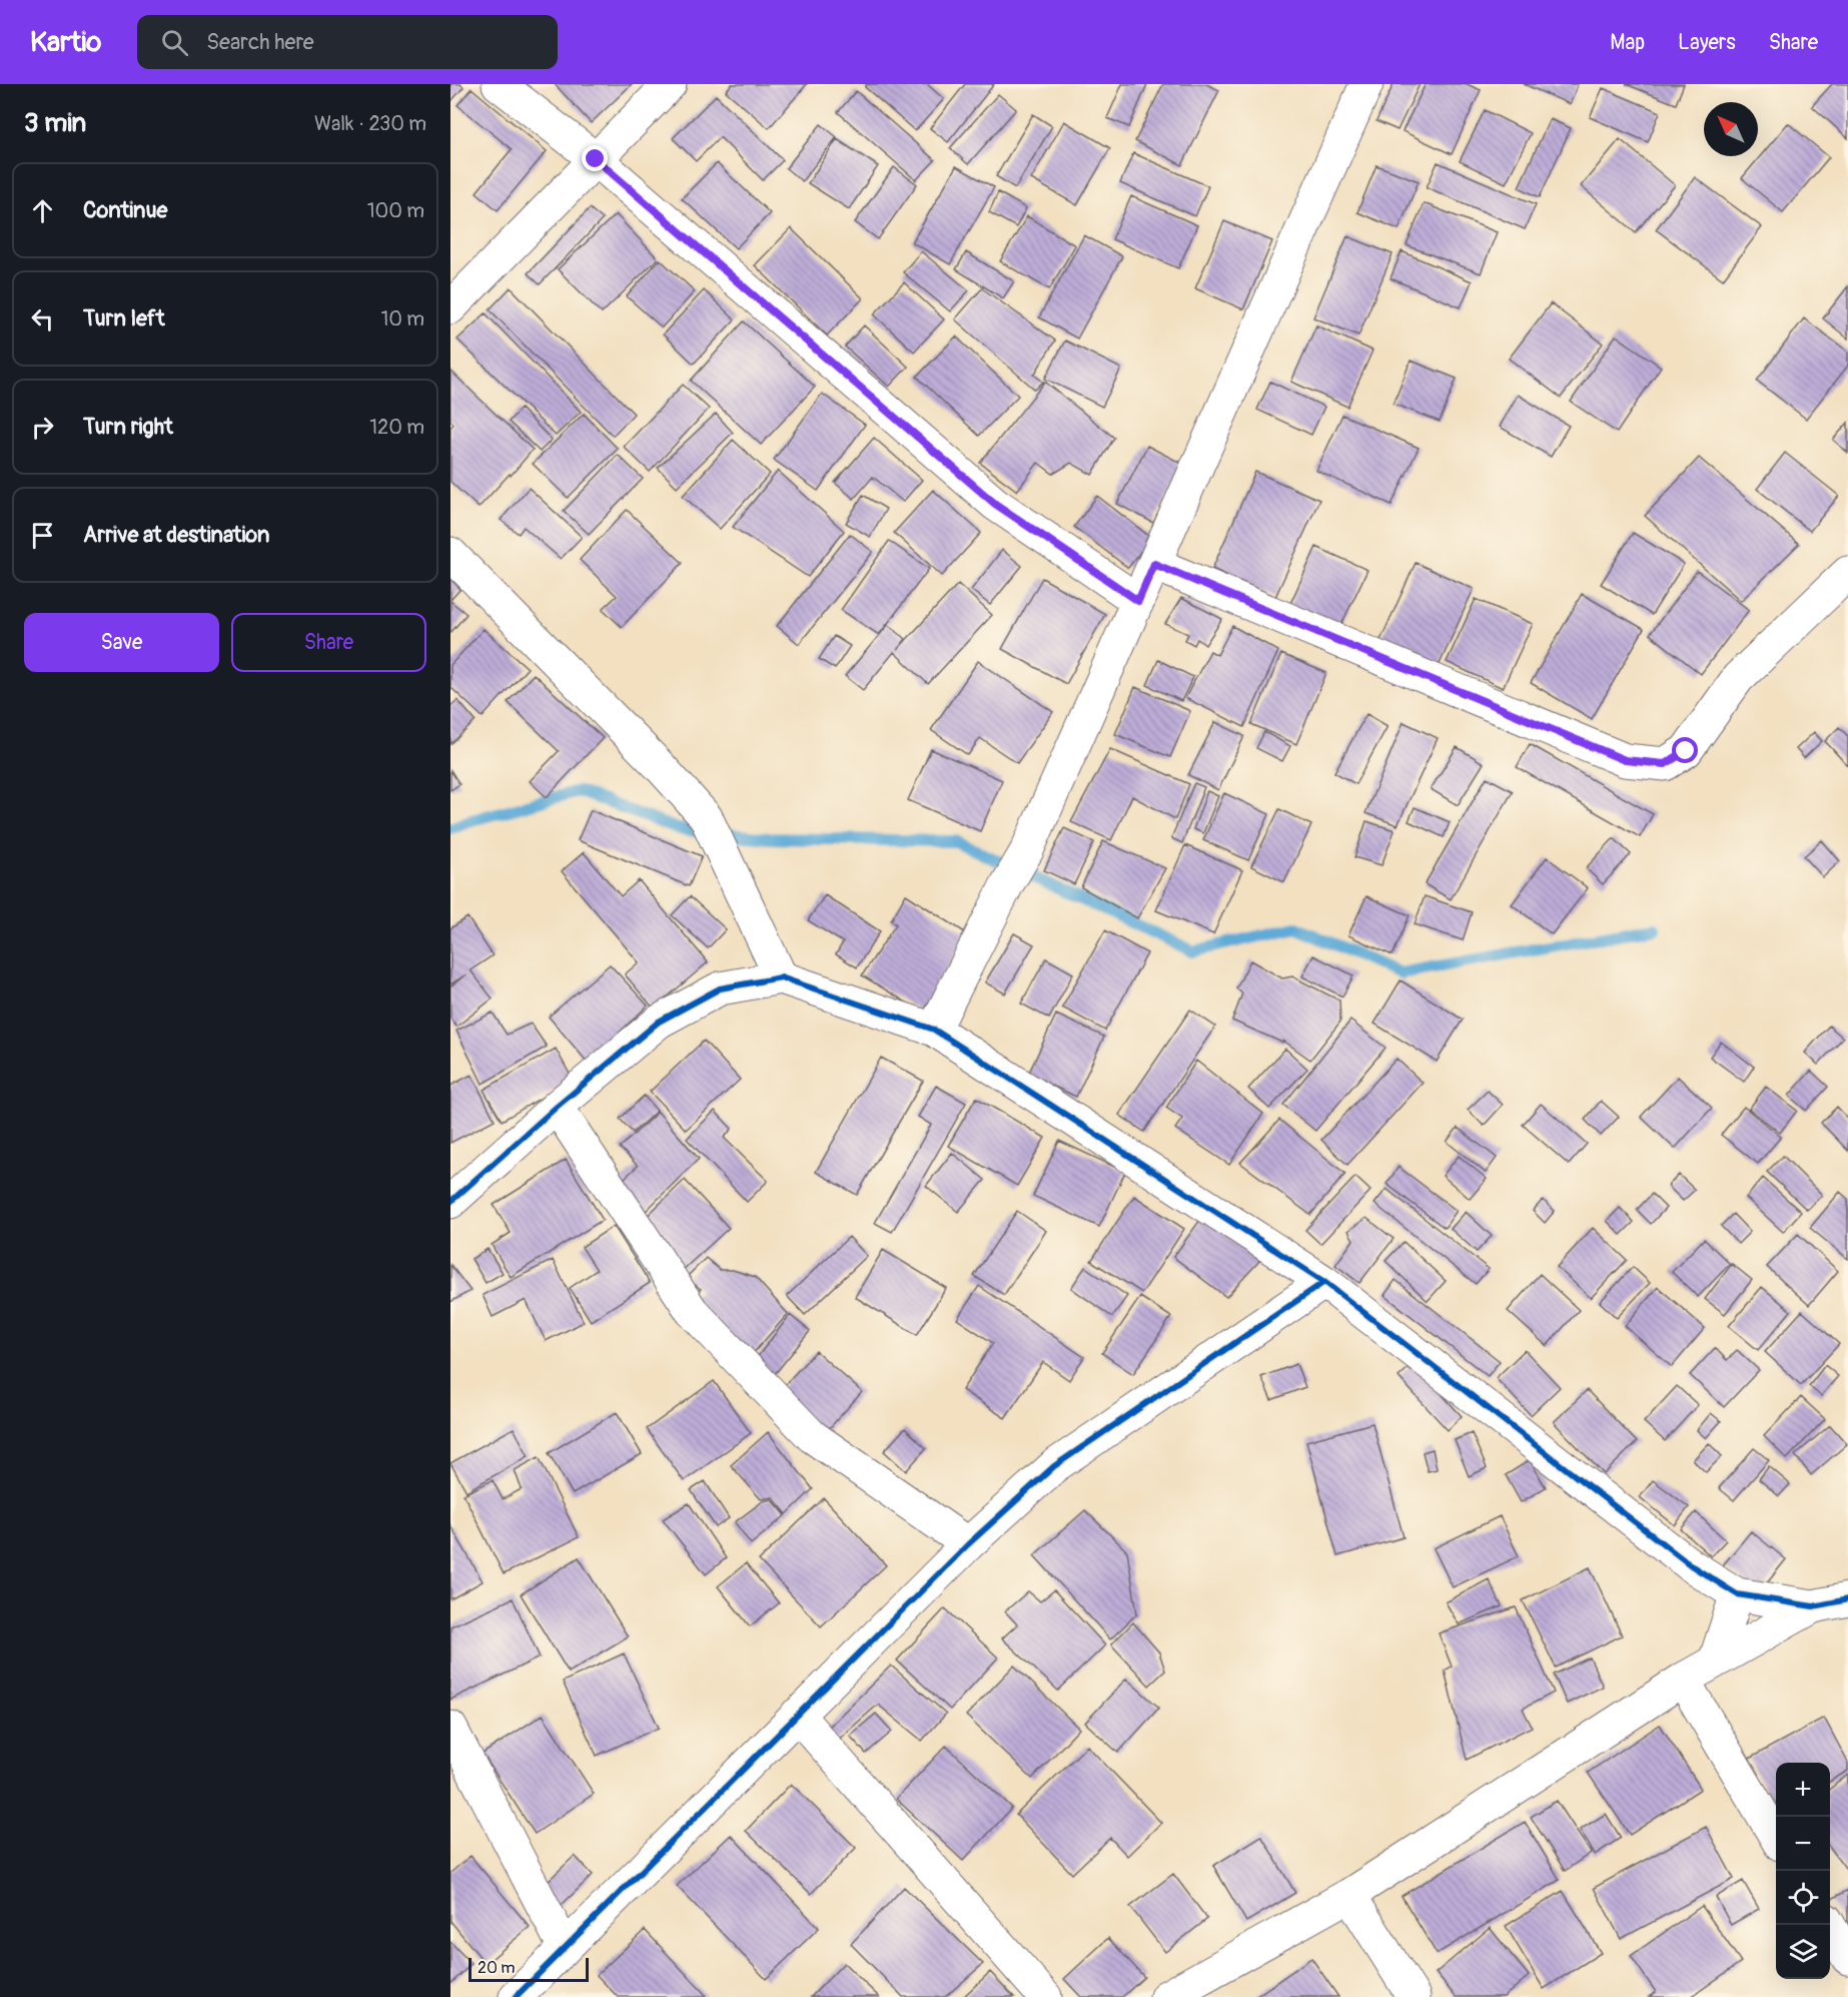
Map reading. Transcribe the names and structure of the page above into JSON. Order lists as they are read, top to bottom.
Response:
{
  "scale_bar": "20 m",
  "north": "top left",
  "page": {
    "header": "Kartio",
    "search": "Search here",
    "nav": ["Map", "Layers", "Share"],
    "heading": ["3 min", "Walk · 230 m"],
    "list": [
      ["Continue", "100 m"],
      ["Turn left", "10 m"],
      ["Turn right", "120 m"],
      "Arrive at destination"
    ],
    "buttons": ["Save", "Share"],
    "map_buttons": ["+", "−"],
    "scale": "20 m"
  }
}
